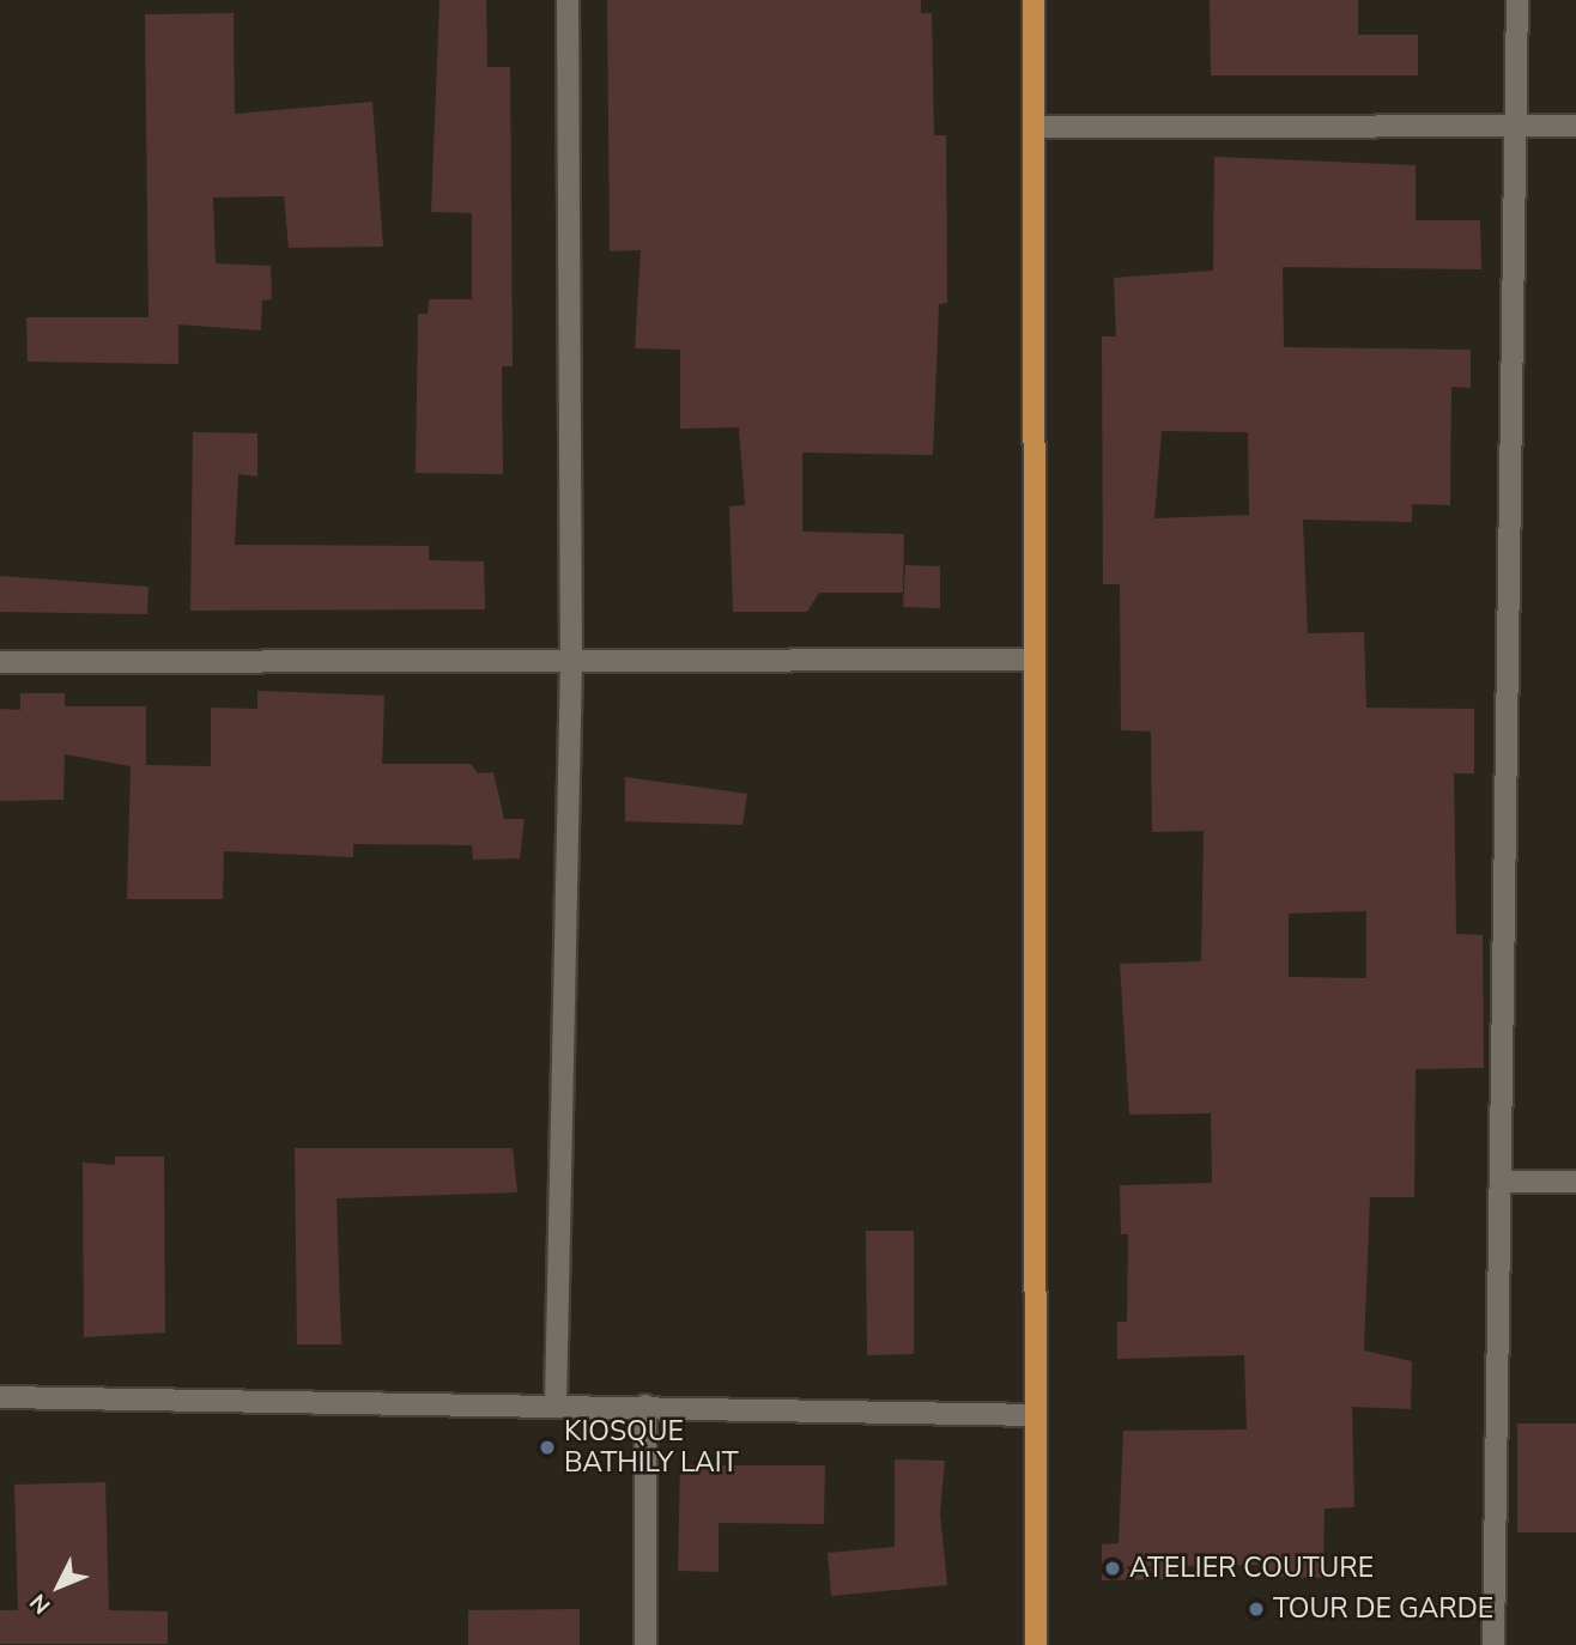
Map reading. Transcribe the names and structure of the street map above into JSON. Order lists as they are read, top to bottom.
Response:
{
  "places": ["KIOSQUE BATHILY LAIT", "ATELIER COUTURE", "TOUR DE GARDE"],
  "north": "bottom left"
}
